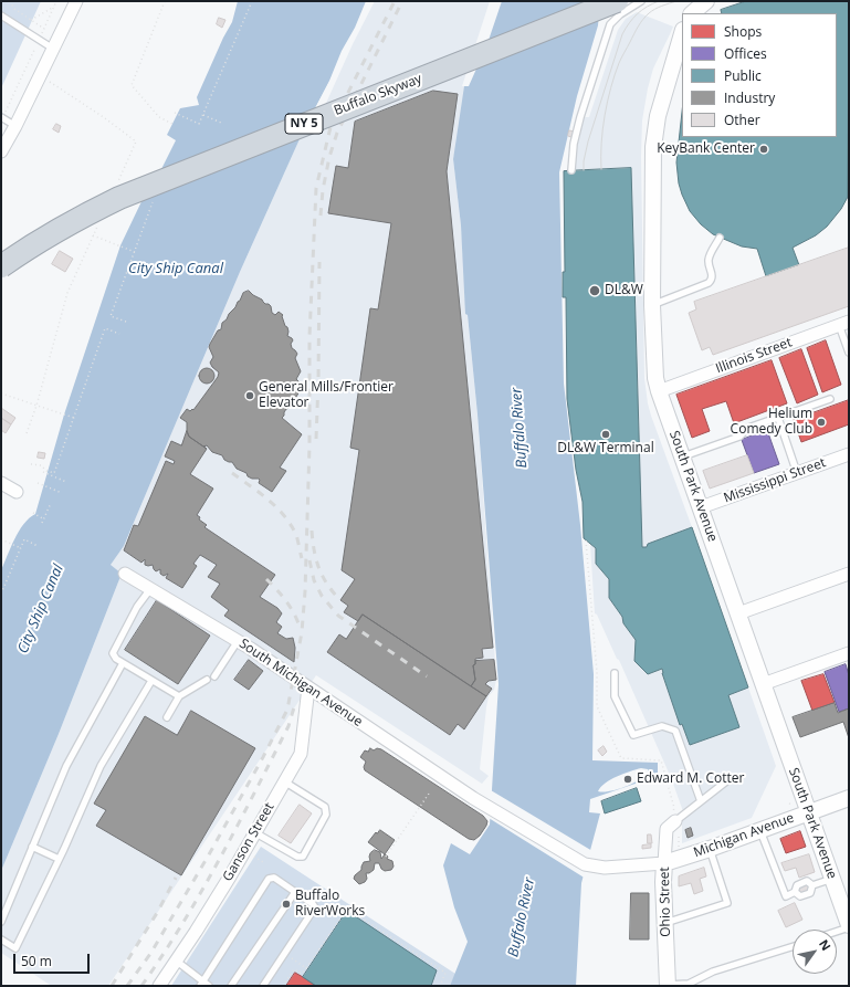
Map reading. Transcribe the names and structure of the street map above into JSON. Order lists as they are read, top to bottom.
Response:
{
  "streets": {
    "highway": ["Buffalo Skyway", "NY 5"],
    "street": [
      "Illinois Street",
      "Mississippi Street",
      "South Park Avenue",
      "South Michigan Avenue",
      "Michigan Avenue",
      "Ganson Street",
      "Ohio Street"
    ]
  },
  "crossings": [
    ["Illinois Street", "South Park Avenue"],
    ["Mississippi Street", "South Park Avenue"],
    ["South Park Avenue", "Michigan Avenue"],
    ["South Michigan Avenue", "Michigan Avenue"],
    ["South Michigan Avenue", "Ganson Street"],
    ["South Michigan Avenue", "Ohio Street"],
    ["Michigan Avenue", "Ohio Street"]
  ],
  "water": ["City Ship Canal", "Buffalo River"],
  "places": [
    "KeyBank Center",
    "DL&W",
    "General Mills/Frontier Elevator",
    "Helium Comedy Club",
    "DL&W Terminal",
    "Edward M. Cotter",
    "Buffalo RiverWorks"
  ],
  "legend": [
    "Shops",
    "Offices",
    "Public",
    "Industry",
    "Other"
  ],
  "scale_bar": "50 m",
  "north": "top right"
}
